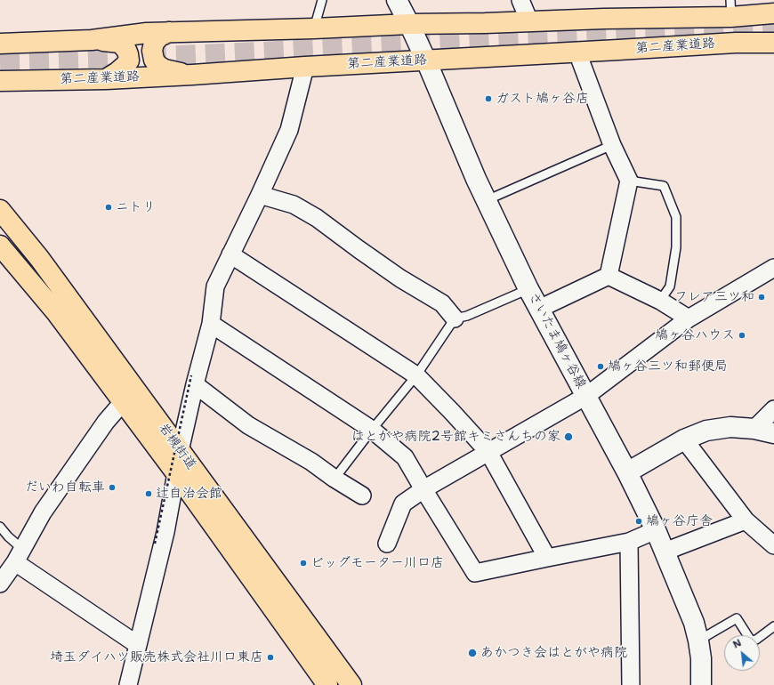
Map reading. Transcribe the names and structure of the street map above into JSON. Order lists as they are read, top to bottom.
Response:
{
  "streets": {
    "main road": ["第二産業道路", "さいたま鳩ヶ谷線", "岩槻街道"]
  },
  "crossings": [
    ["第二産業道路", "さいたま鳩ヶ谷線"]
  ],
  "places": [
    "ガスト鳩ヶ谷店",
    "ニトリ",
    "フレア三ツ和",
    "鳩ヶ谷ハウス",
    "鳩ヶ谷三ツ和郵便局",
    "はとがや病院2号館キミさんちの家",
    "だいわ自転車",
    "辻自治会館",
    "鳩ヶ谷庁舎",
    "ビッグモーター川口店",
    "あかつき会はとがや病院",
    "埼玉ダイハツ販売株式会社川口東店"
  ],
  "north": "top left"
}
